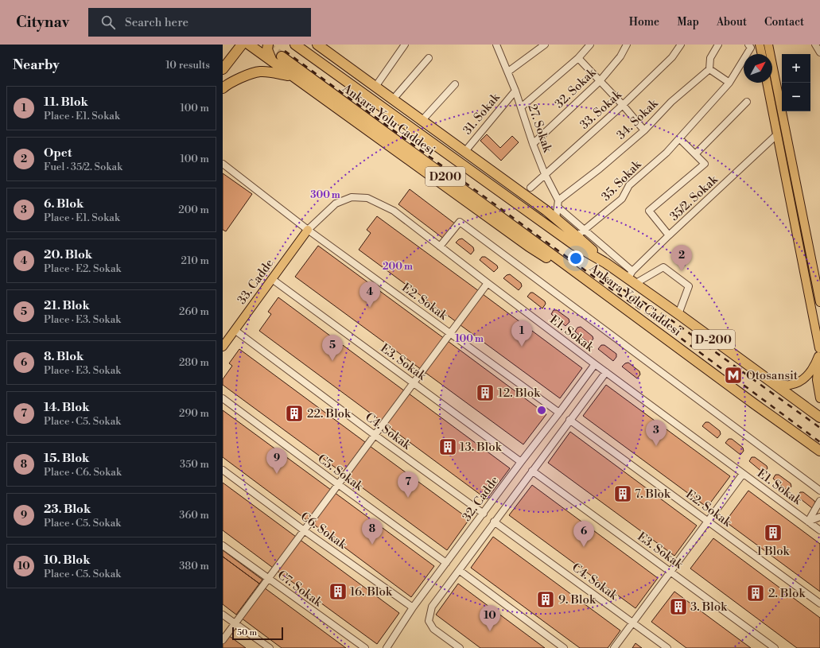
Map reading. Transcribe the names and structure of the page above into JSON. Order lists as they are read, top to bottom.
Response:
{
  "streets": {
    "highway": ["Ankara Yolu Caddesi", "D200", "D-200"],
    "main road": ["33. Cadde"],
    "street": [
      "32. Sokak",
      "33. Sokak",
      "31. Sokak",
      "34. Sokak",
      "27. Sokak",
      "35. Sokak",
      "35/2. Sokak",
      "E2. Sokak",
      "E1. Sokak",
      "E3. Sokak",
      "C4. Sokak",
      "C5. Sokak",
      "32. Cadde",
      "C6. Sokak",
      "C7. Sokak"
    ]
  },
  "crossings": [
    ["32. Sokak", "27. Sokak"],
    ["33. Sokak", "27. Sokak"],
    ["31. Sokak", "27. Sokak"],
    ["Ankara Yolu Caddesi", "35/2. Sokak"],
    ["34. Sokak", "27. Sokak"],
    ["33. Cadde", "E2. Sokak"],
    ["33. Cadde", "E1. Sokak"],
    ["33. Cadde", "E3. Sokak"],
    ["33. Cadde", "C4. Sokak"],
    ["E2. Sokak", "E1. Sokak"],
    ["E2. Sokak", "32. Cadde"],
    ["E1. Sokak", "32. Cadde"],
    ["E3. Sokak", "32. Cadde"],
    ["C4. Sokak", "32. Cadde"],
    ["C5. Sokak", "32. Cadde"],
    ["32. Cadde", "C6. Sokak"]
  ],
  "places": {
    "metro station": ["Otosansit"],
    "building": [
      "12. Blok",
      "22. Blok",
      "13. Blok",
      "7. Blok",
      "1 Blok",
      "16. Blok",
      "2. Blok",
      "9. Blok",
      "3. Blok"
    ]
  },
  "scale_bar": "50 m",
  "north": "top right",
  "page": {
    "header": "Citynav",
    "search": "Search here",
    "nav": [
      "Home",
      "Map",
      "About",
      "Contact"
    ],
    "heading": ["Nearby", "10 results"],
    "map_buttons": ["+", "−"],
    "list": [
      {
        "mark": "1",
        "name": "11. Blok",
        "note": "Place · E1. Sokak",
        "value": "100 m"
      },
      {
        "mark": "2",
        "name": "Opet",
        "note": "Fuel · 35/2. Sokak",
        "value": "100 m"
      },
      {
        "mark": "3",
        "name": "6. Blok",
        "note": "Place · E1. Sokak",
        "value": "200 m"
      },
      {
        "mark": "4",
        "name": "20. Blok",
        "note": "Place · E2. Sokak",
        "value": "210 m"
      },
      {
        "mark": "5",
        "name": "21. Blok",
        "note": "Place · E3. Sokak",
        "value": "260 m"
      },
      {
        "mark": "6",
        "name": "8. Blok",
        "note": "Place · E3. Sokak",
        "value": "280 m"
      },
      {
        "mark": "7",
        "name": "14. Blok",
        "note": "Place · C5. Sokak",
        "value": "290 m"
      },
      {
        "mark": "8",
        "name": "15. Blok",
        "note": "Place · C6. Sokak",
        "value": "350 m"
      },
      {
        "mark": "9",
        "name": "23. Blok",
        "note": "Place · C5. Sokak",
        "value": "360 m"
      },
      {
        "mark": "10",
        "name": "10. Blok",
        "note": "Place · C5. Sokak",
        "value": "380 m"
      }
    ],
    "pins": [
      "2",
      "4",
      "1",
      "5",
      "3",
      "9",
      "7",
      "8",
      "6",
      "10"
    ],
    "scale": "50 m"
  },
  "rings": ["300 m", "200 m", "100 m"]
}
